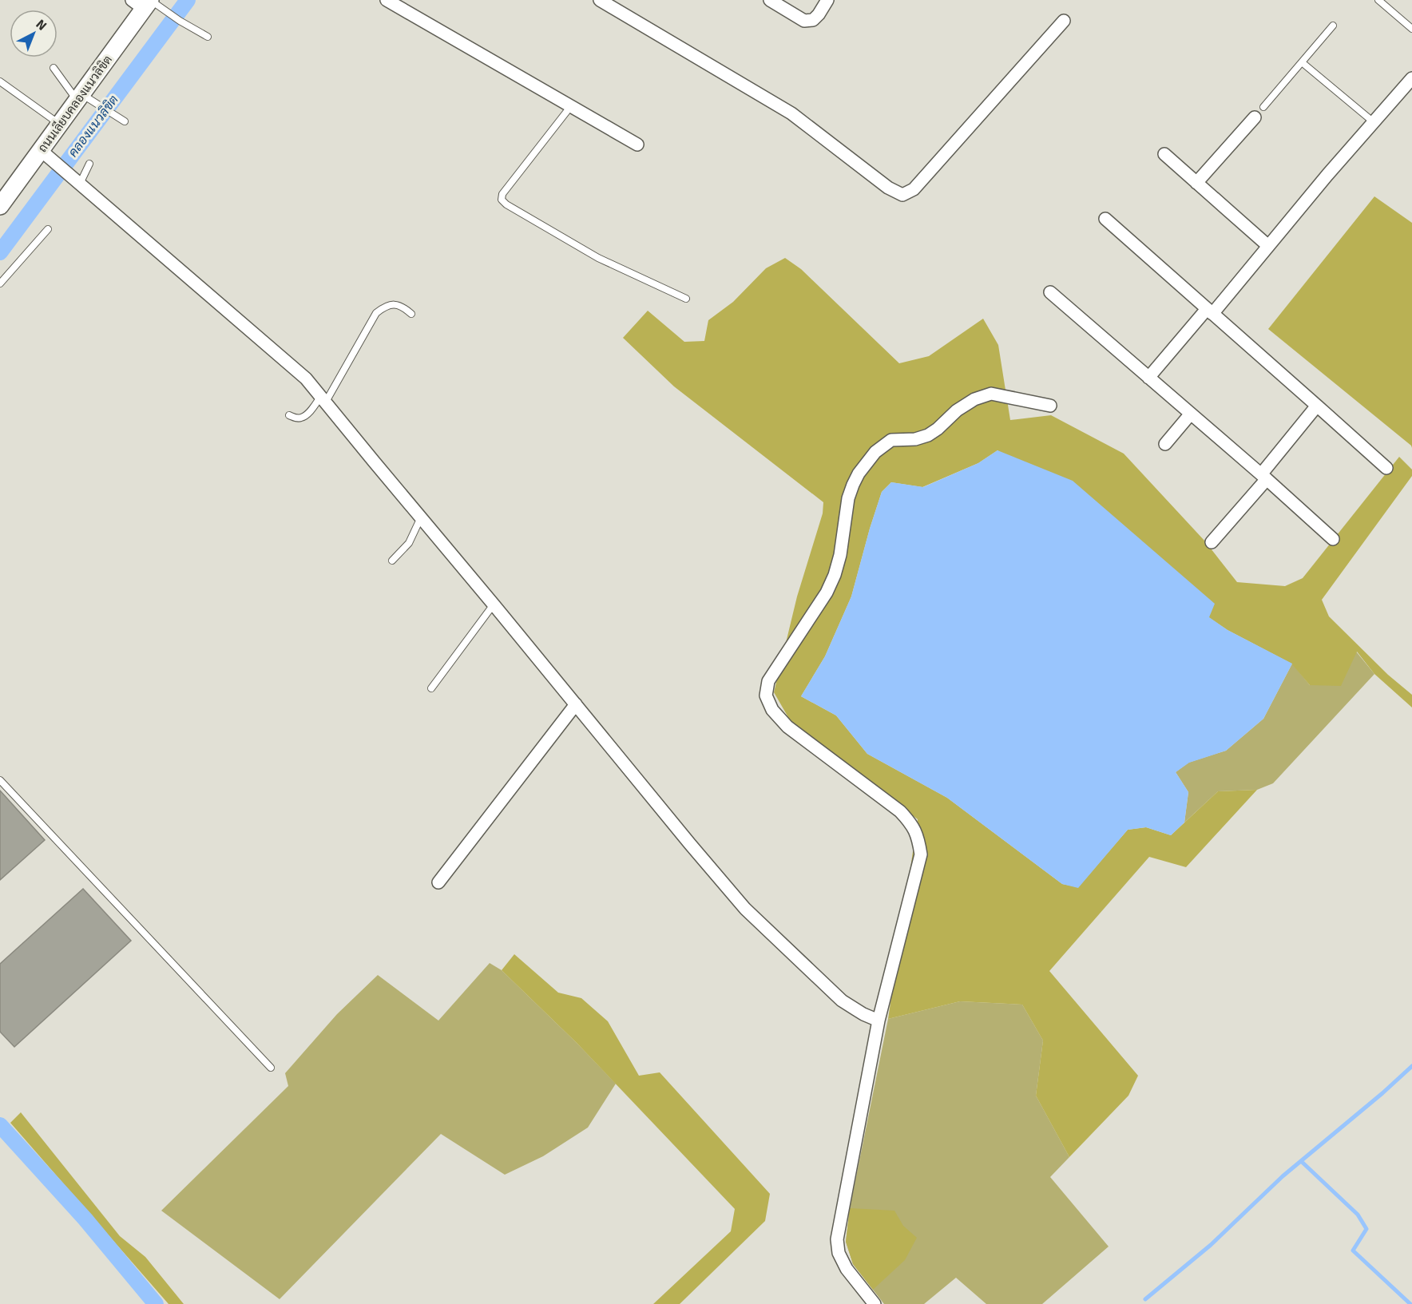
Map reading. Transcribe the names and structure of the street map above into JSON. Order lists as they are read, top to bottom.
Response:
{
  "streets": {
    "street": ["ถนนเลียบคลองแนวลิขิต"]
  },
  "water": ["คลองแนวลิขิต"],
  "north": "top right"
}
